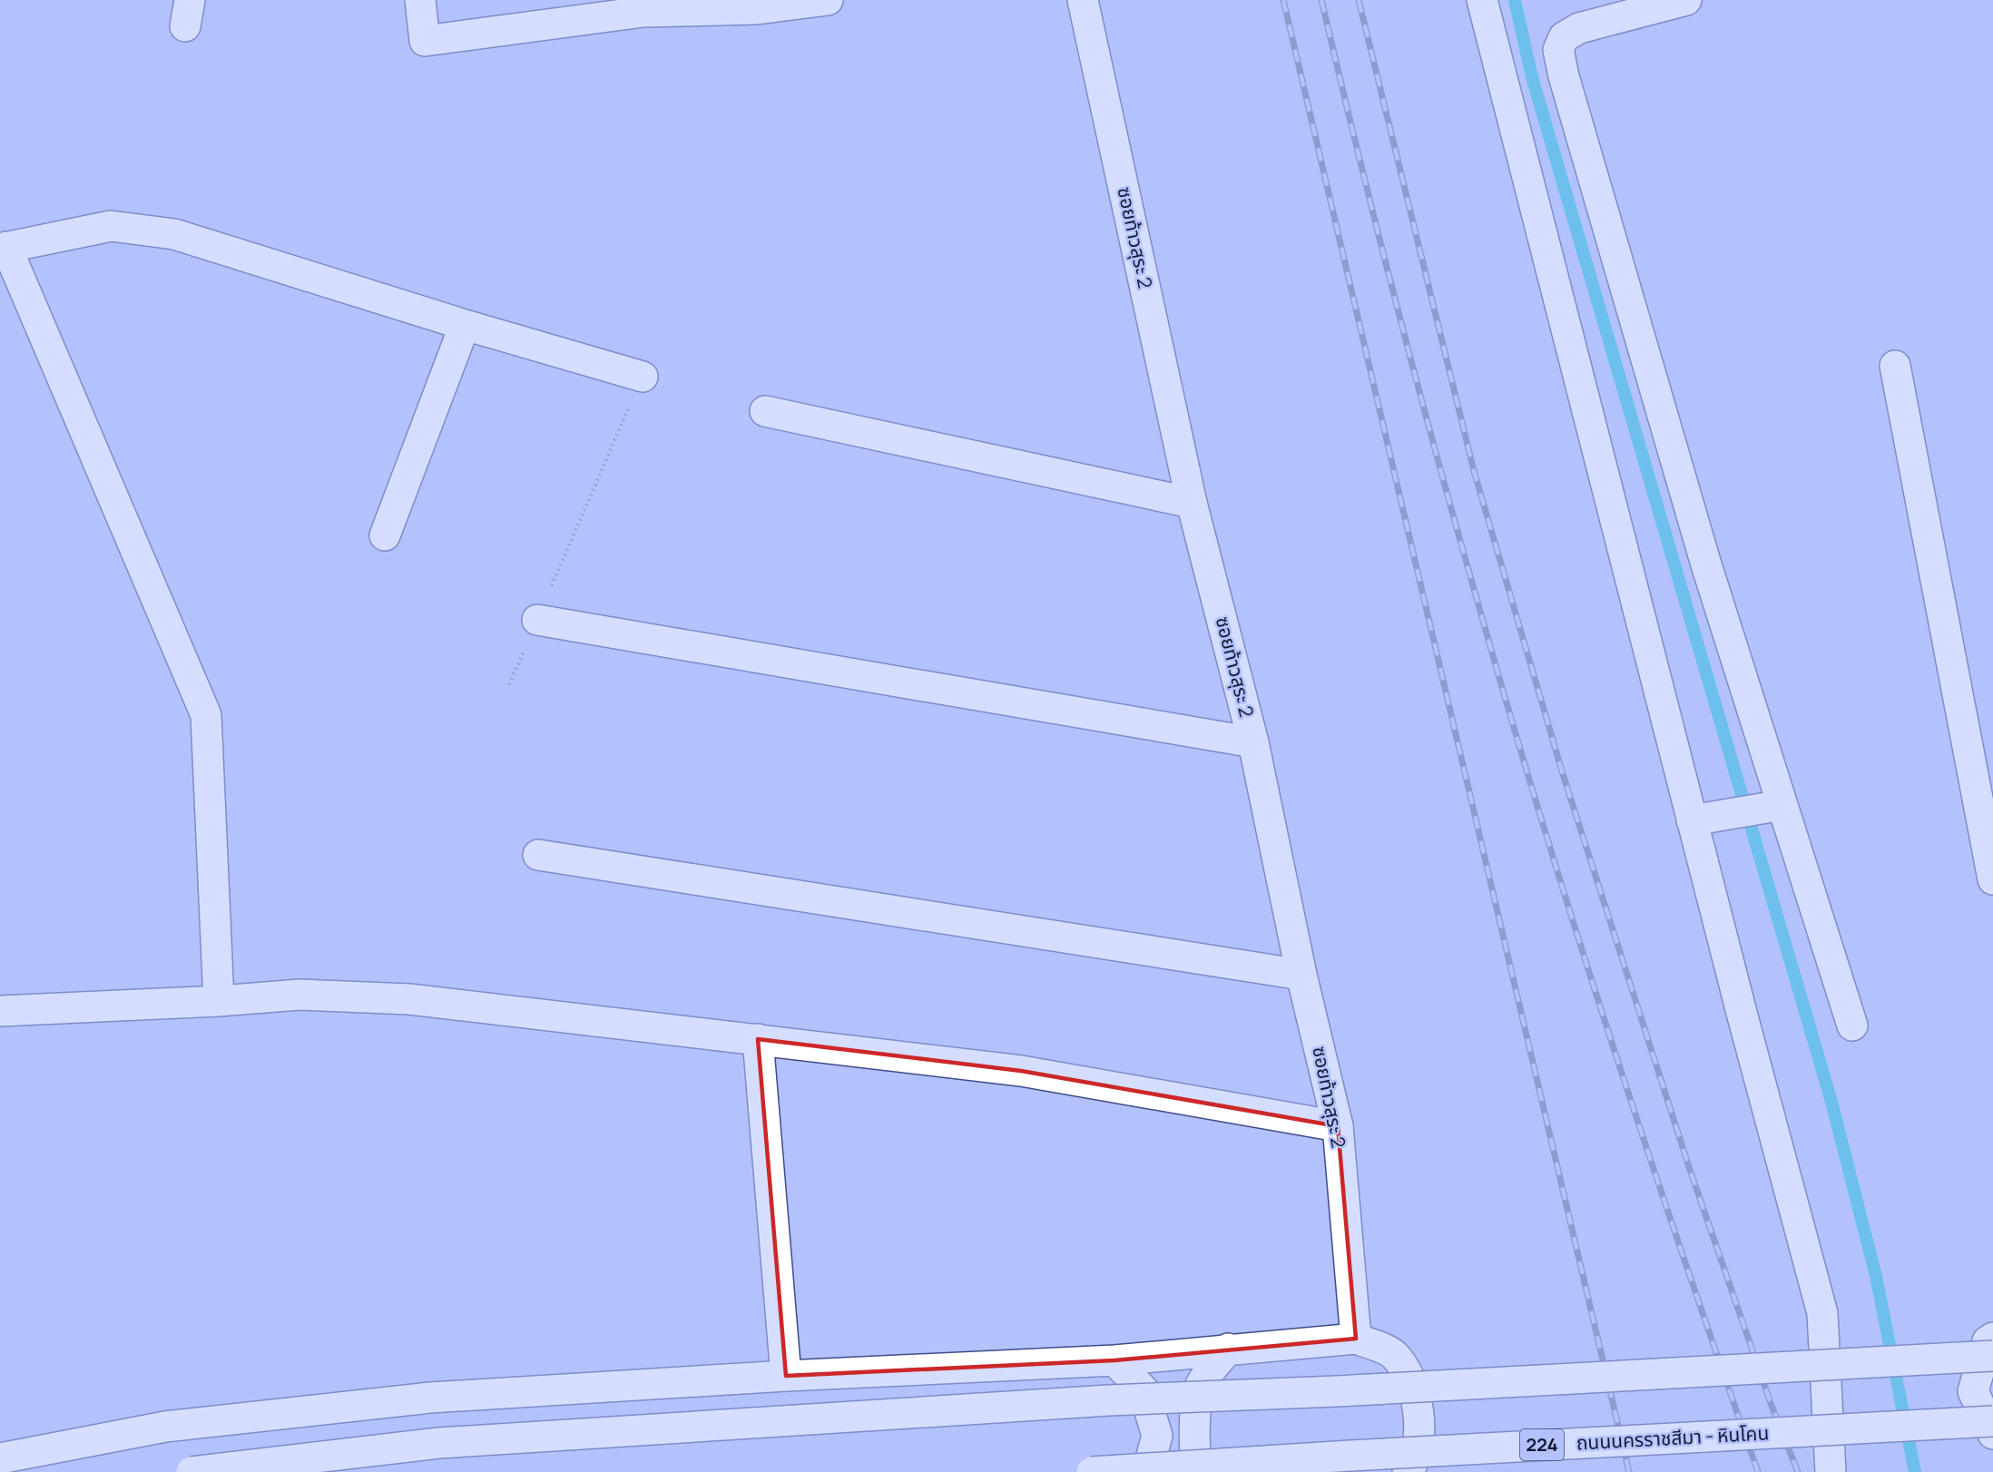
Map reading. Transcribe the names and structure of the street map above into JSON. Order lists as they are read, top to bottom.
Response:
{
  "streets": {
    "street": ["ซอยท้าวสุระ 2", "ถนนนครราชสีมา - หินโคน", "224"]
  }
}
